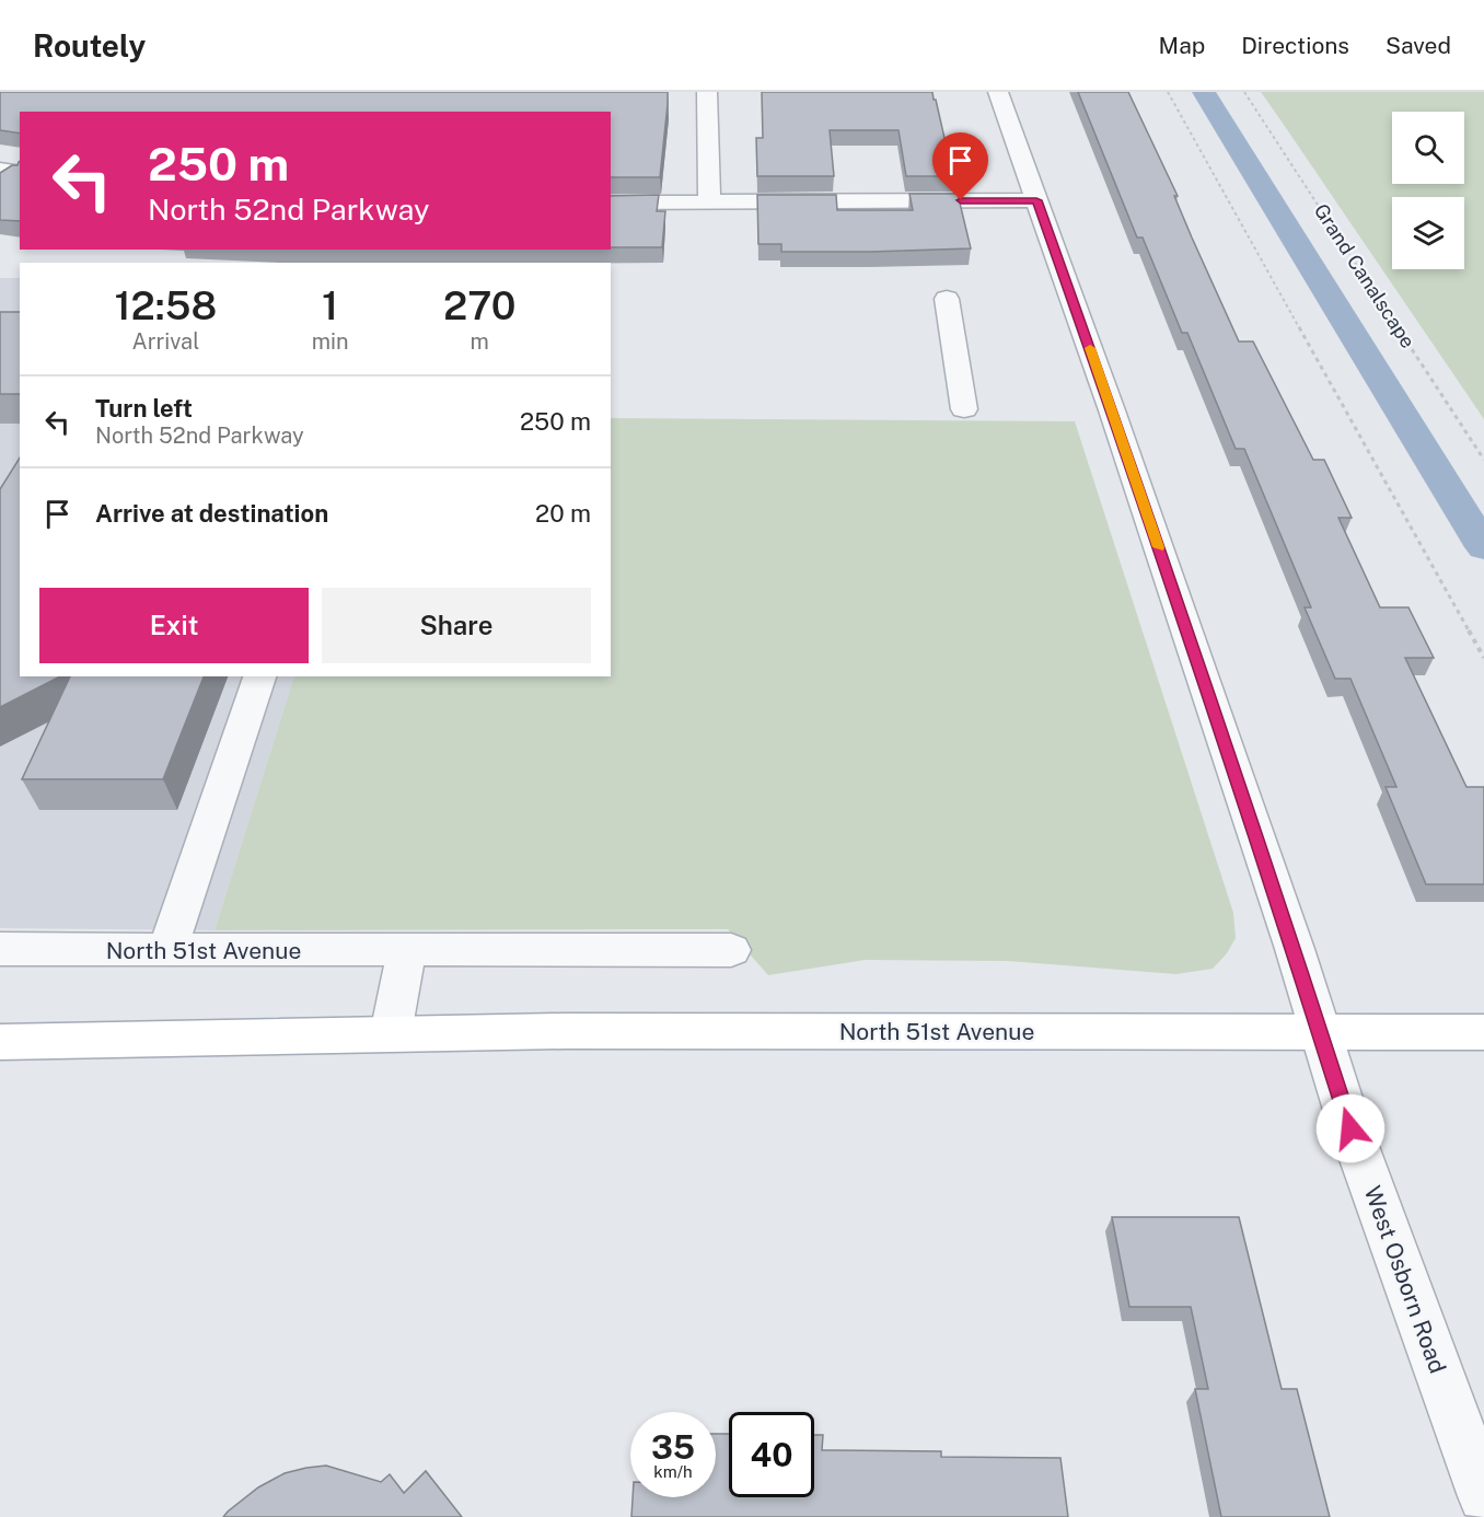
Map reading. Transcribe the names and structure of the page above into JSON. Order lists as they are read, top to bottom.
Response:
{
  "streets": {
    "main road": ["North 51st Avenue"],
    "street": ["West Osborn Road"],
    "path": ["Grand Canalscape"]
  },
  "crossings": [
    ["North 51st Avenue", "West Osborn Road"]
  ],
  "page": {
    "header": "Routely",
    "nav": ["Map", "Directions", "Saved"],
    "turn": ["250 m", "North 52nd Parkway"],
    "eta": [
      "12:58",
      "Arrival",
      "1",
      "min",
      "270",
      "m"
    ],
    "list": [
      {
        "name": "Turn left",
        "note": "North 52nd Parkway",
        "value": "250 m"
      },
      {
        "name": "Arrive at destination",
        "value": "20 m"
      }
    ],
    "buttons": ["Exit", "Share"],
    "speed": "35 km/h",
    "limit": "40"
  }
}
